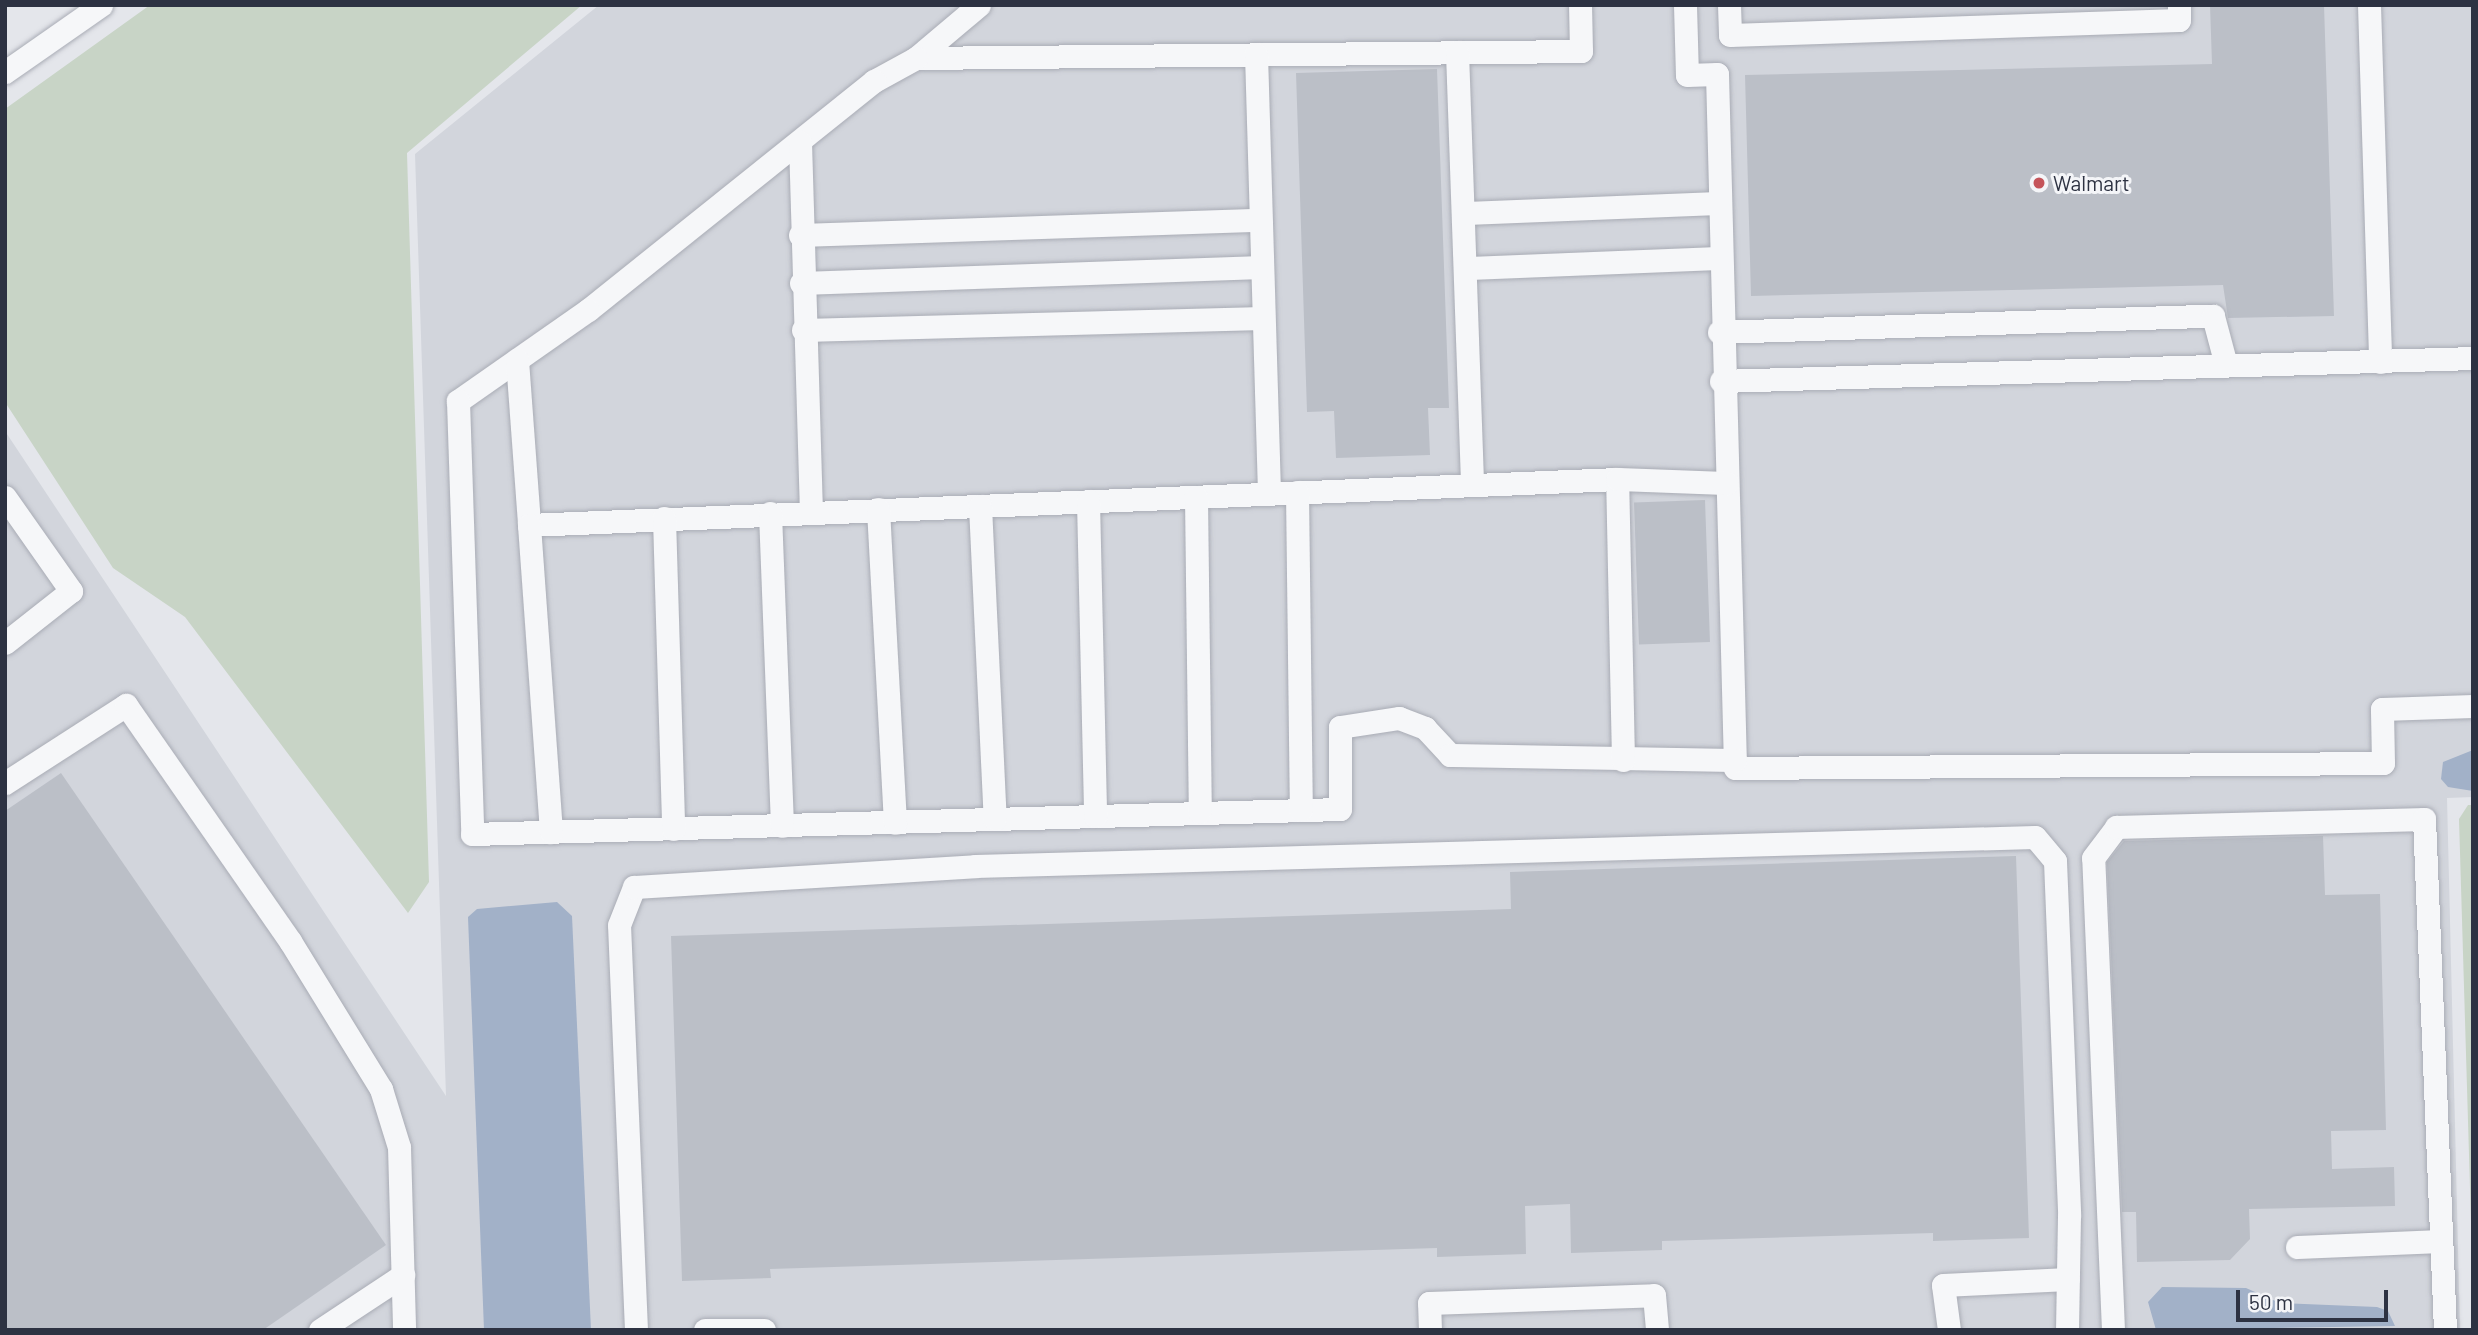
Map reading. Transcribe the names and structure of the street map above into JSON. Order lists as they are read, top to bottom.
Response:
{
  "places": ["Walmart"],
  "scale_bar": "50 m"
}
